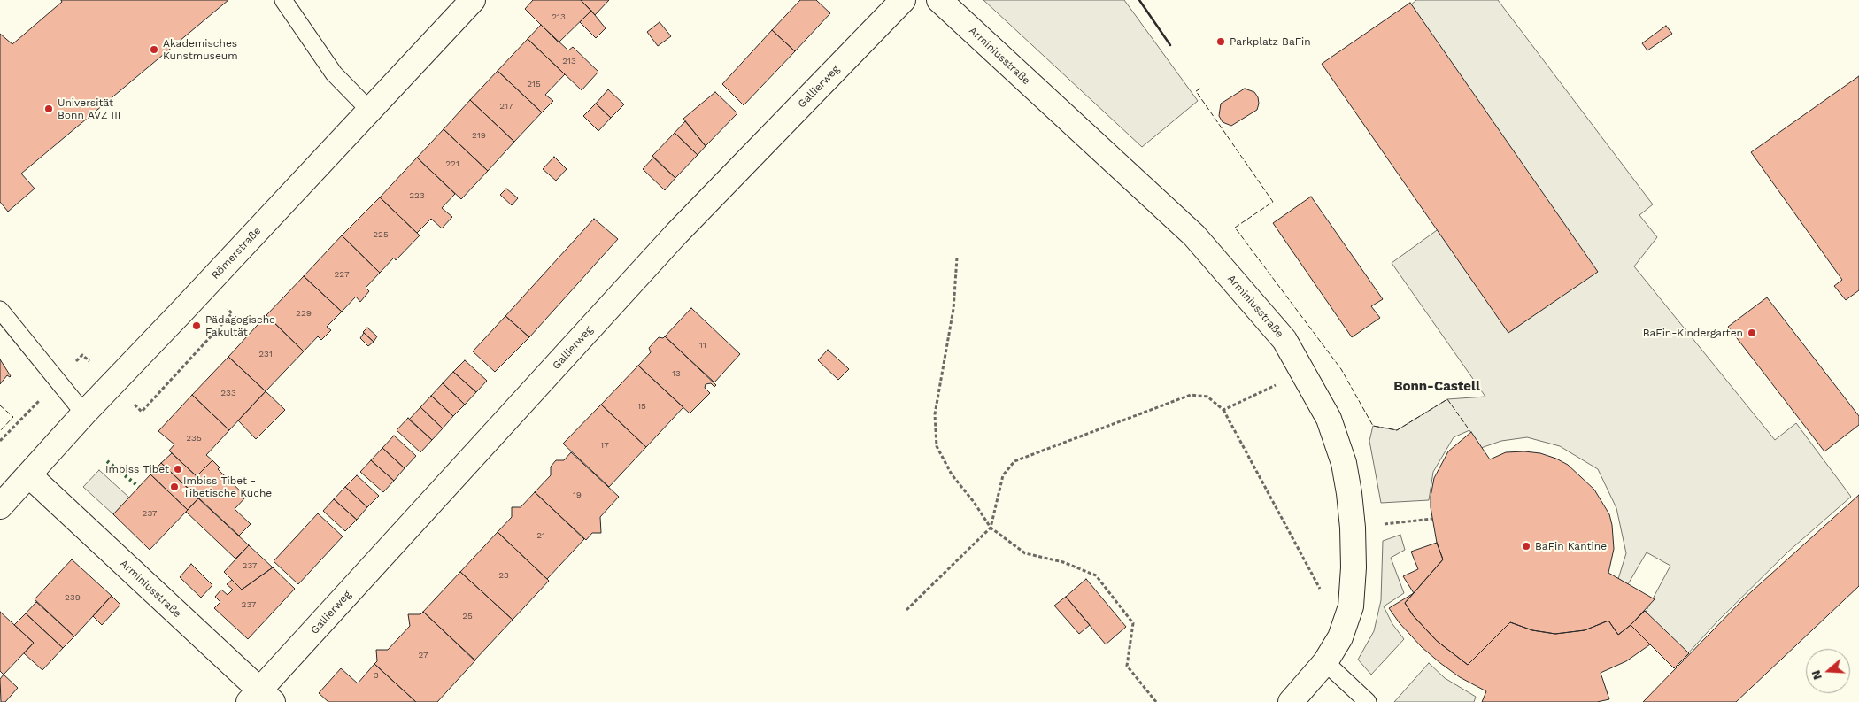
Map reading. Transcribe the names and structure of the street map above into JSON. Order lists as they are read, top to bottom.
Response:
{
  "streets": {
    "street": ["Arminiusstraße", "Gallierweg", "Römerstraße"]
  },
  "crossings": [
    ["Arminiusstraße", "Gallierweg"],
    ["Arminiusstraße", "Römerstraße"]
  ],
  "districts": ["Bonn-Castell"],
  "places": [
    "Parkplatz BaFin",
    "Akademisches Kunstmuseum",
    "Universität Bonn AVZ III",
    "Pädagogische Fakultät",
    "BaFin-Kindergarten",
    "Imbiss Tibet",
    "Imbiss Tibet - Tibetische Küche",
    "BaFin Kantine"
  ],
  "house_numbers": [
    "213",
    "213",
    "215",
    "217",
    "219",
    "221",
    "223",
    "225",
    "227",
    "229",
    "11",
    "231",
    "13",
    "233",
    "15",
    "235",
    "17",
    "19",
    "237",
    "21",
    "237",
    "23",
    "239",
    "237",
    "25",
    "27",
    "3"
  ],
  "north": "left"
}
